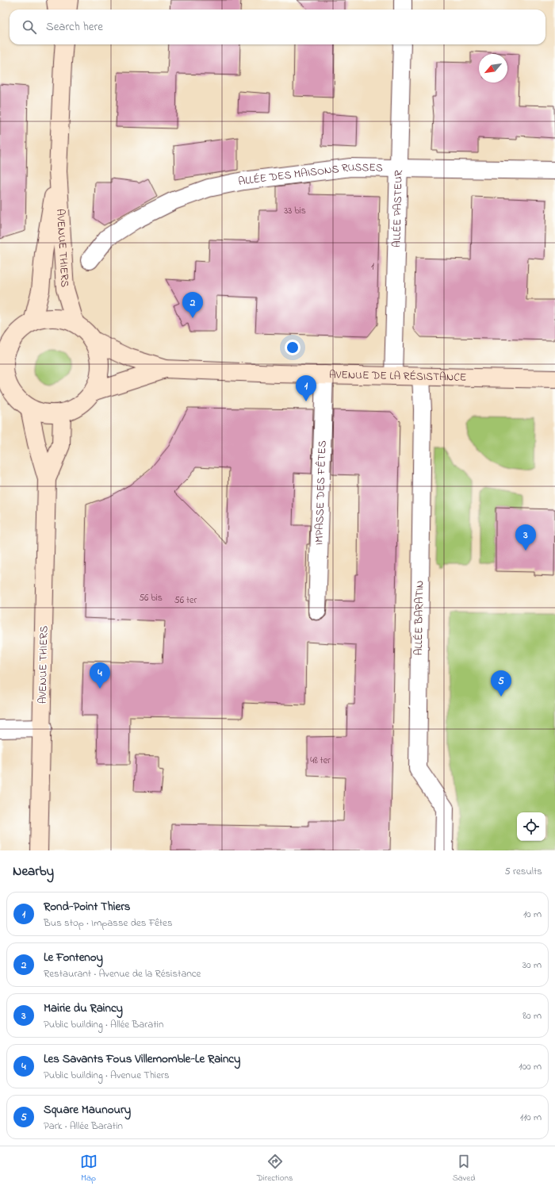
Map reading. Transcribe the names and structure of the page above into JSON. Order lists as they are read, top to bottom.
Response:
{
  "streets": {
    "main road": ["AVENUE THIERS", "AVENUE DE LA RÉSISTANCE"],
    "street": [
      "ALLÉE DES MAISONS RUSSES",
      "ALLÉE PASTEUR",
      "IMPASSE DES FÊTES",
      "ALLÉE BARATIN"
    ]
  },
  "crossings": [
    ["ALLÉE DES MAISONS RUSSES", "ALLÉE PASTEUR"],
    ["ALLÉE PASTEUR", "AVENUE DE LA RÉSISTANCE"],
    ["AVENUE THIERS", "AVENUE DE LA RÉSISTANCE"],
    ["AVENUE DE LA RÉSISTANCE", "IMPASSE DES FÊTES"],
    ["AVENUE DE LA RÉSISTANCE", "ALLÉE BARATIN"]
  ],
  "house_numbers": [
    "33 bis",
    "1",
    "56 bis",
    "56 ter",
    "48 ter"
  ],
  "north": "bottom left",
  "page": {
    "search": "Search here",
    "pins": [
      "2",
      "1",
      "3",
      "4",
      "5"
    ],
    "heading": ["Nearby", "5 results"],
    "list": [
      {
        "mark": "1",
        "name": "Rond-Point Thiers",
        "note": "Bus stop · Impasse des Fêtes",
        "value": "10 m"
      },
      {
        "mark": "2",
        "name": "Le Fontenoy",
        "note": "Restaurant · Avenue de la Résistance",
        "value": "30 m"
      },
      {
        "mark": "3",
        "name": "Mairie du Raincy",
        "note": "Public building · Allée Baratin",
        "value": "80 m"
      },
      {
        "mark": "4",
        "name": "Les Savants Fous Villemomble-Le Raincy",
        "note": "Public building · Avenue Thiers",
        "value": "100 m"
      },
      {
        "mark": "5",
        "name": "Square Maunoury",
        "note": "Park · Allée Baratin",
        "value": "110 m"
      }
    ],
    "nav": ["Map", "Directions", "Saved"]
  }
}
